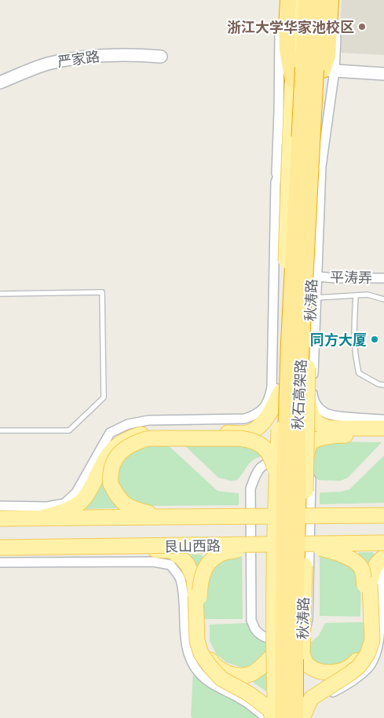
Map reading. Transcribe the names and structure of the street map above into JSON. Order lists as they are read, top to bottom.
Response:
{
  "streets": {
    "highway": ["秋石高架路"],
    "main road": ["秋涛路", "艮山西路"],
    "street": ["严家路", "平涛弄"]
  },
  "crossings": [
    ["秋涛路", "秋石高架路"]
  ],
  "places": ["浙江大学华家池校区", "同方大厦"]
}
